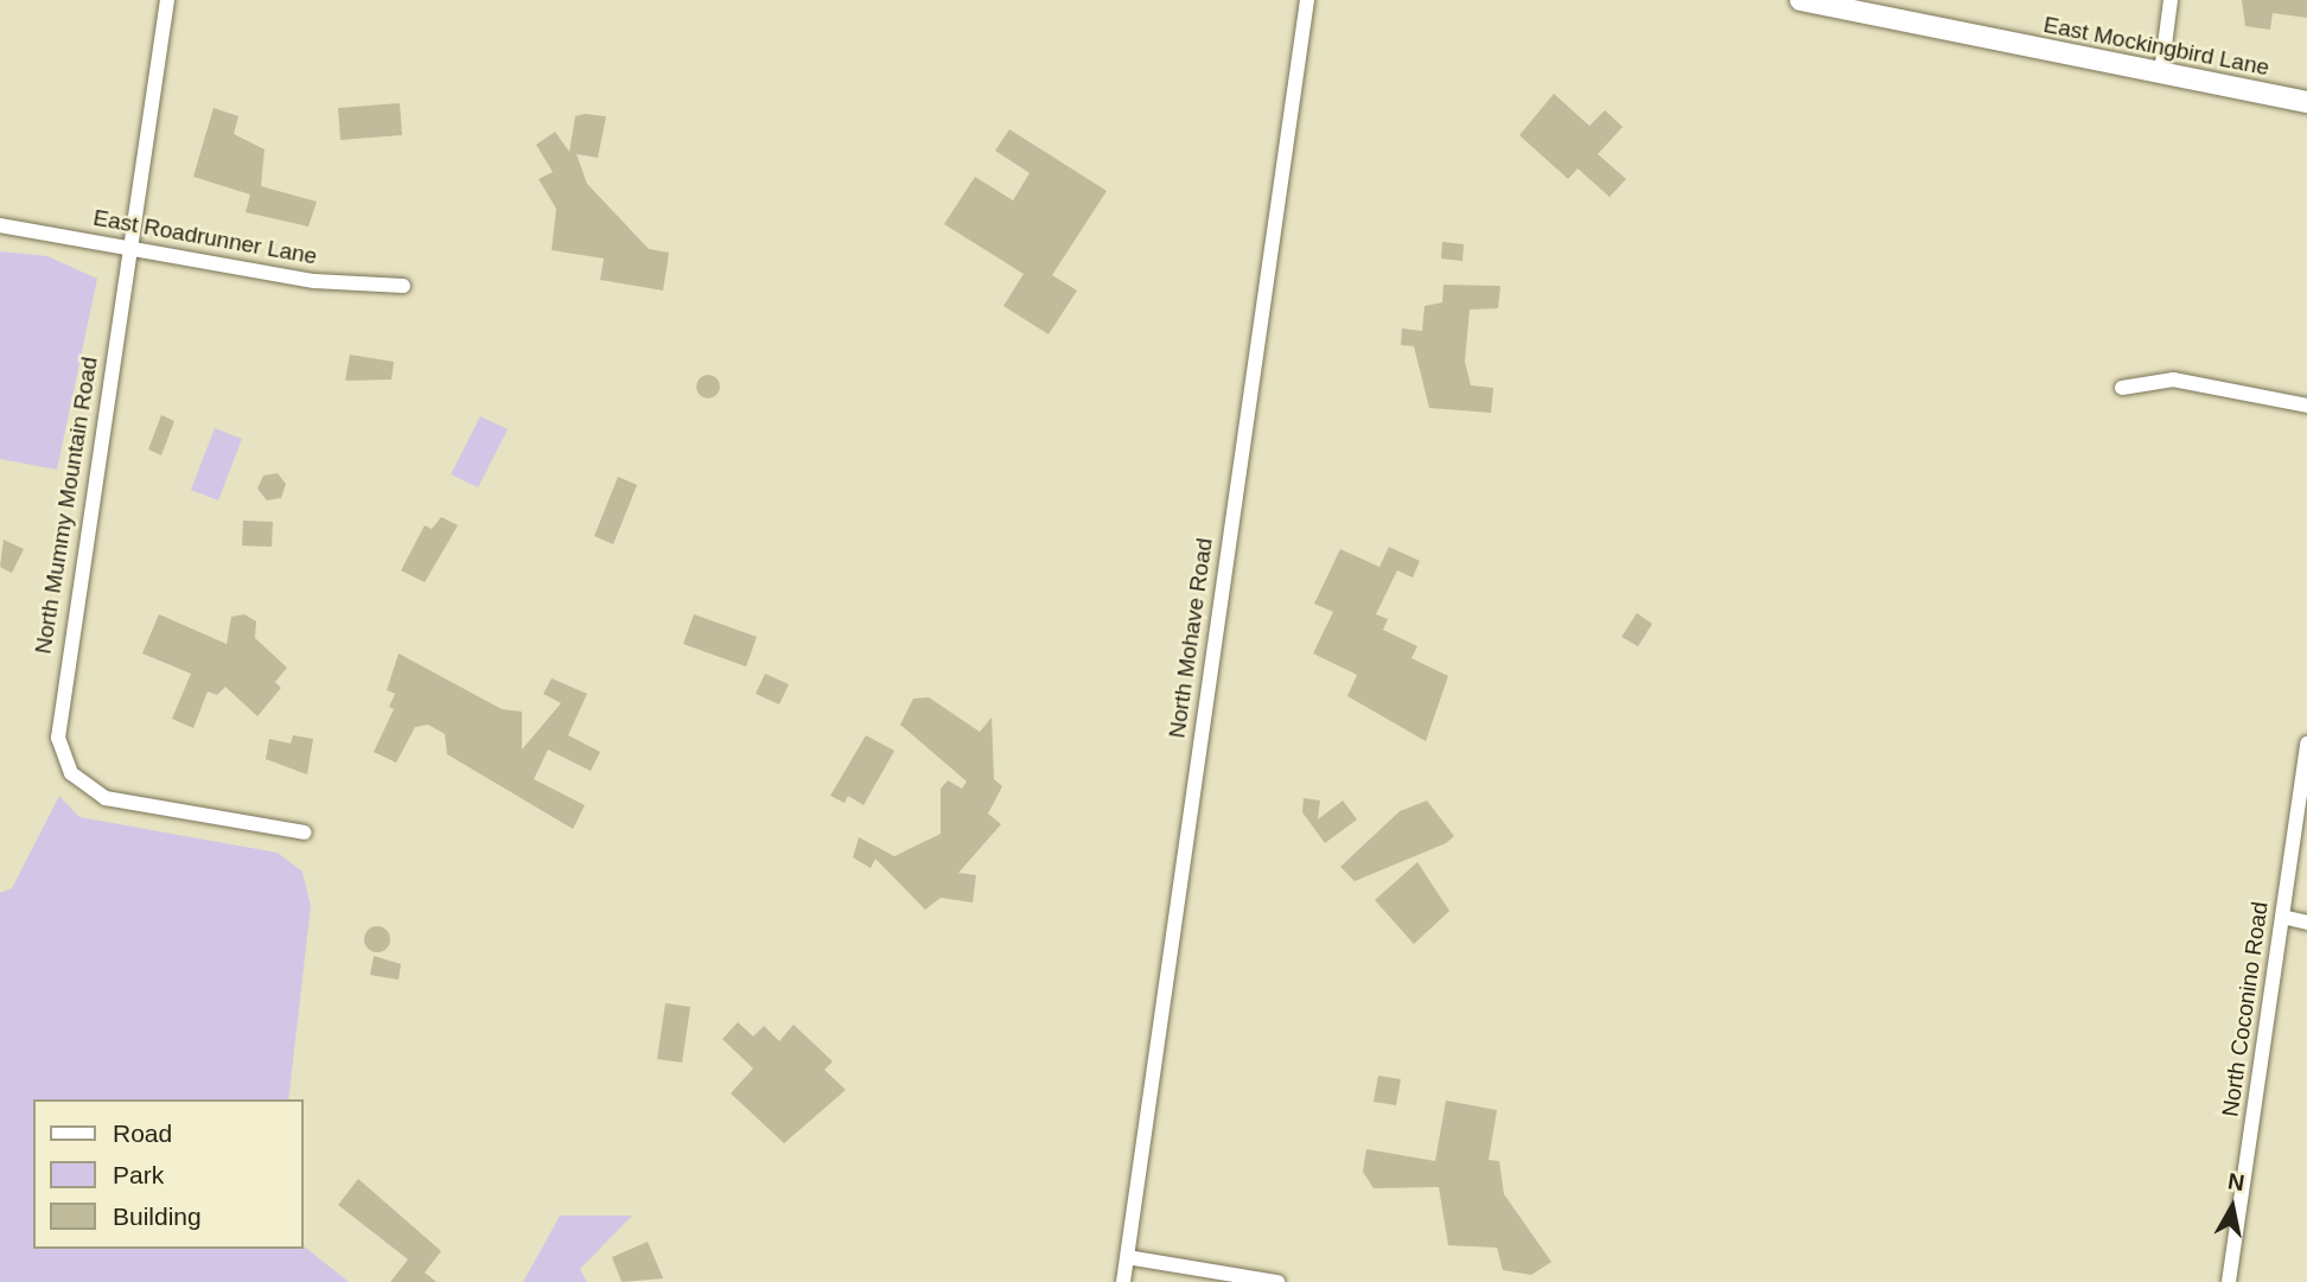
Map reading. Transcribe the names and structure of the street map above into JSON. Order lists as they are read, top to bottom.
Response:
{
  "streets": {
    "street": [
      "East Mockingbird Lane",
      "East Roadrunner Lane",
      "North Mummy Mountain Road",
      "North Mohave Road",
      "North Coconino Road"
    ]
  },
  "crossings": [
    ["East Roadrunner Lane", "North Mummy Mountain Road"]
  ],
  "legend": ["Road", "Park", "Building"],
  "north": "top"
}
